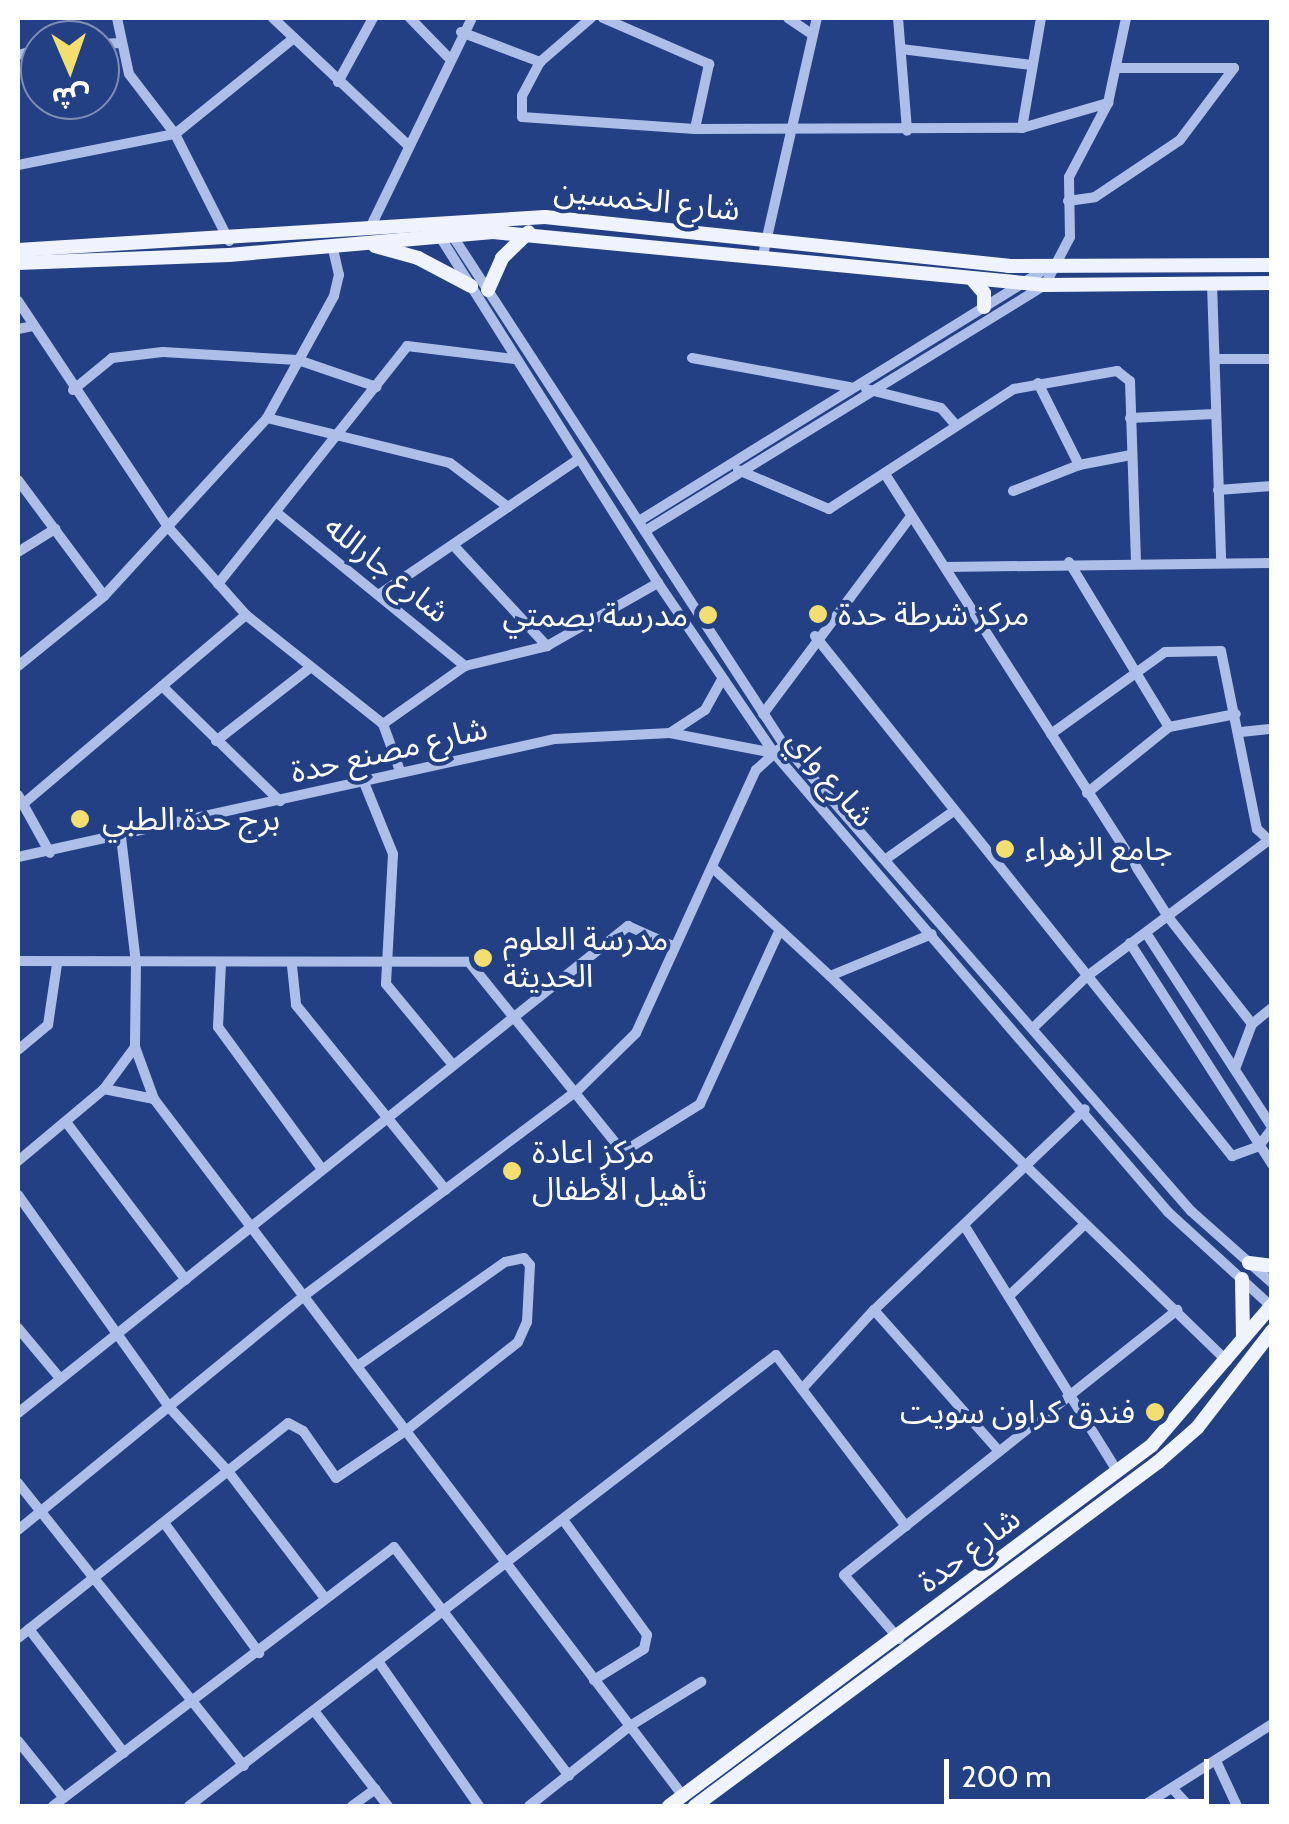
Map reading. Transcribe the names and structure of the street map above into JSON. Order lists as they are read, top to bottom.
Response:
{
  "streets": {
    "main road": ["شارع الخمسين", "شارع حدة"],
    "street": ["شارع جارالله", "شارع مصنع حدة", "شارع واي"]
  },
  "crossings": [
    ["شارع الخمسين", "شارع واي"],
    ["شارع جارالله", "شارع واي"],
    ["شارع مصنع حدة", "شارع واي"],
    ["شارع واي", "شارع حدة"]
  ],
  "places": [
    "مركز شرطة حدة",
    "مدرسة بصمتي",
    "برج حدة الطبي",
    "جامع الزهراء",
    "مدرسة العلوم الحديثة",
    "مركز اعادة تأهيل الأطفال",
    "فندق كراون سويت"
  ],
  "scale_bar": "200 m",
  "north": "bottom"
}
